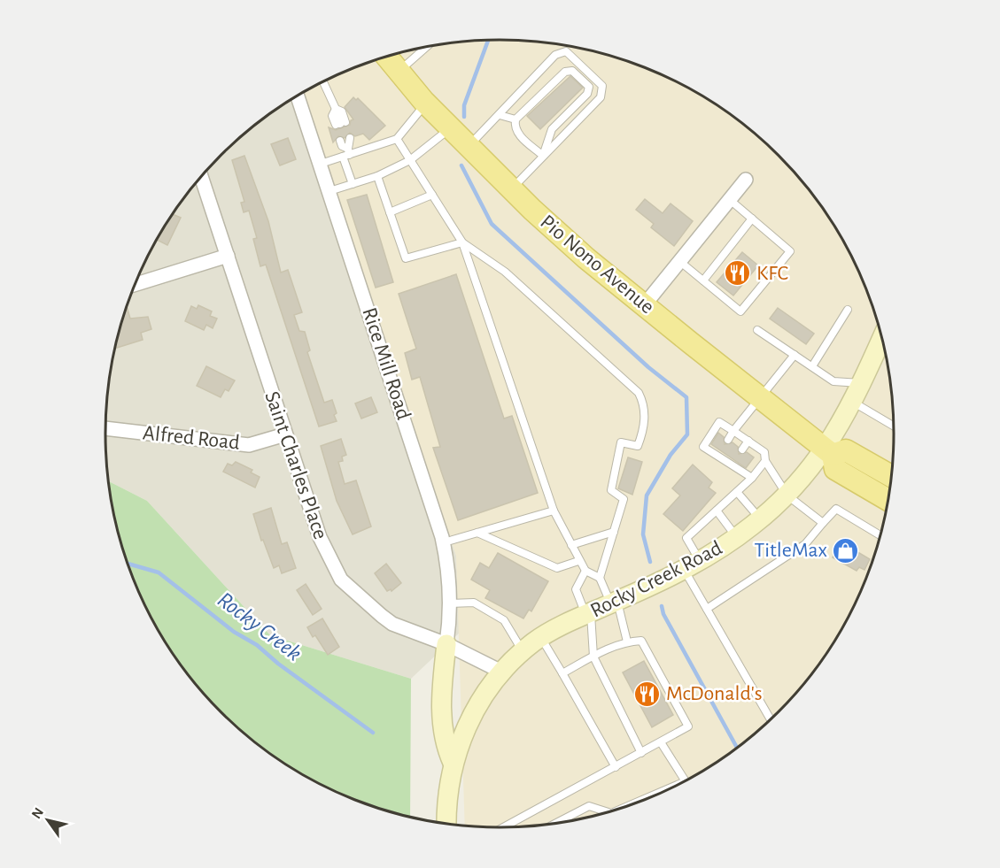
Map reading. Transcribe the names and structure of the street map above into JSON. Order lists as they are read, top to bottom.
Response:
{
  "streets": {
    "main road": ["Pio Nono Avenue"],
    "street": [
      "Rice Mill Road",
      "Alfred Road",
      "Saint Charles Place",
      "Rocky Creek Road"
    ]
  },
  "crossings": [
    ["Pio Nono Avenue", "Rocky Creek Road"],
    ["Rice Mill Road", "Saint Charles Place"],
    ["Alfred Road", "Saint Charles Place"],
    ["Saint Charles Place", "Rocky Creek Road"]
  ],
  "water": ["Rocky Creek"],
  "places": {
    "restaurant": ["KFC", "McDonald's"],
    "shop": ["TitleMax"]
  },
  "north": "top left"
}
